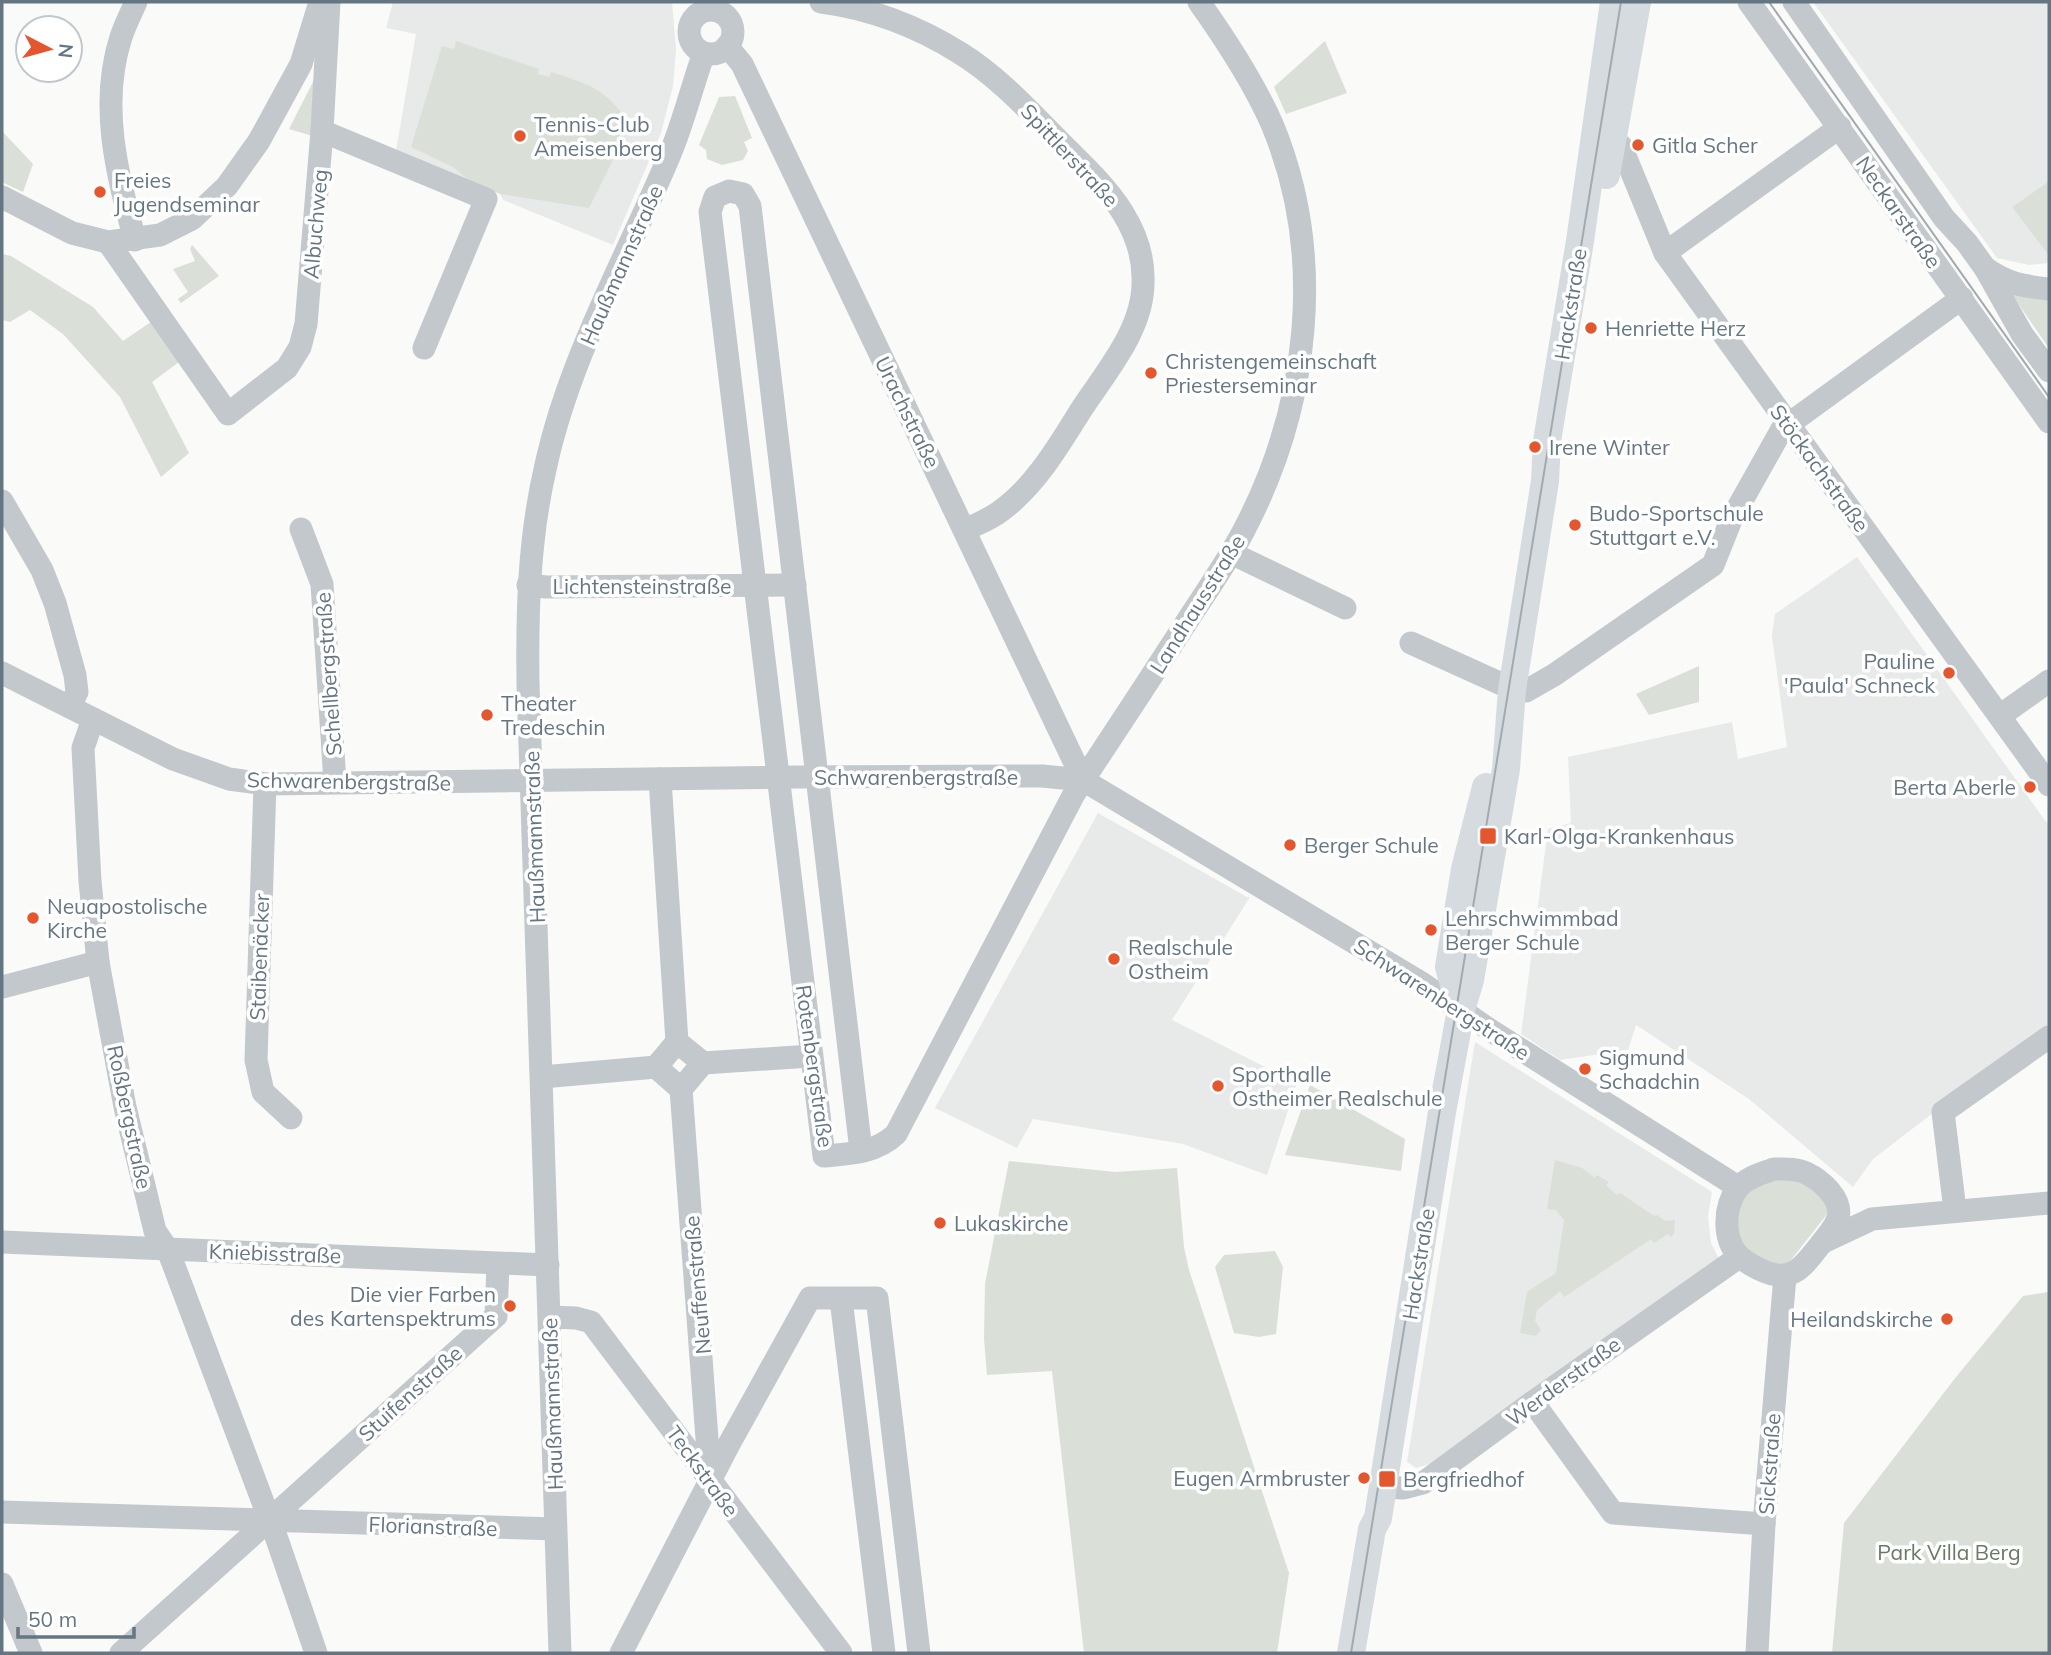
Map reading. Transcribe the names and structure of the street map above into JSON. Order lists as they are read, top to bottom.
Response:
{
  "streets": {
    "main road": ["Hackstraße"],
    "street": [
      "Spittlerstraße",
      "Neckarstraße",
      "Albuchweg",
      "Haußmannstraße",
      "Urachstraße",
      "Stöckachstraße",
      "Lichtensteinstraße",
      "Landhausstraße",
      "Schellbergstraße",
      "Schwarenbergstraße",
      "Staibenäcker",
      "Rotenbergstraße",
      "Roßbergstraße",
      "Kniebisstraße",
      "Neuffenstraße",
      "Werderstraße",
      "Stuifenstraße",
      "Sickstraße",
      "Teckstraße",
      "Florianstraße"
    ]
  },
  "crossings": [
    ["Spittlerstraße", "Urachstraße"],
    ["Haußmannstraße", "Urachstraße"],
    ["Haußmannstraße", "Lichtensteinstraße"],
    ["Haußmannstraße", "Schwarenbergstraße"],
    ["Haußmannstraße", "Kniebisstraße"],
    ["Haußmannstraße", "Teckstraße"],
    ["Haußmannstraße", "Florianstraße"],
    ["Hackstraße", "Stöckachstraße"],
    ["Hackstraße", "Schwarenbergstraße"],
    ["Hackstraße", "Werderstraße"],
    ["Urachstraße", "Landhausstraße"],
    ["Urachstraße", "Schwarenbergstraße"],
    ["Lichtensteinstraße", "Rotenbergstraße"],
    ["Landhausstraße", "Schwarenbergstraße"],
    ["Landhausstraße", "Rotenbergstraße"],
    ["Schellbergstraße", "Schwarenbergstraße"],
    ["Schwarenbergstraße", "Staibenäcker"],
    ["Schwarenbergstraße", "Rotenbergstraße"],
    ["Schwarenbergstraße", "Roßbergstraße"],
    ["Schwarenbergstraße", "Werderstraße"],
    ["Schwarenbergstraße", "Sickstraße"],
    ["Roßbergstraße", "Kniebisstraße"],
    ["Roßbergstraße", "Stuifenstraße"],
    ["Roßbergstraße", "Florianstraße"],
    ["Kniebisstraße", "Stuifenstraße"],
    ["Neuffenstraße", "Teckstraße"],
    ["Werderstraße", "Sickstraße"],
    ["Stuifenstraße", "Florianstraße"]
  ],
  "parks": ["Park Villa Berg"],
  "places": {
    "other": [
      "Tennis-Club Ameisenberg",
      "Gitla Scher",
      "Freies Jugendseminar",
      "Henriette Herz",
      "Christengemeinschaft Priesterseminar",
      "Irene Winter",
      "Budo-Sportschule Stuttgart e.V.",
      "Pauline 'Paula' Schneck",
      "Theater Tredeschin",
      "Berta Aberle",
      "Berger Schule",
      "Neuapostolische Kirche",
      "Lehrschwimmbad Berger Schule",
      "Realschule Ostheim",
      "Sigmund Schadchin",
      "Sporthalle Ostheimer Realschule",
      "Lukaskirche",
      "Die vier Farben des Kartenspektrums",
      "Heilandskirche",
      "Eugen Armbruster"
    ],
    "transit": ["Karl-Olga-Krankenhaus", "Bergfriedhof"]
  },
  "scale_bar": "50 m",
  "north": "right"
}
